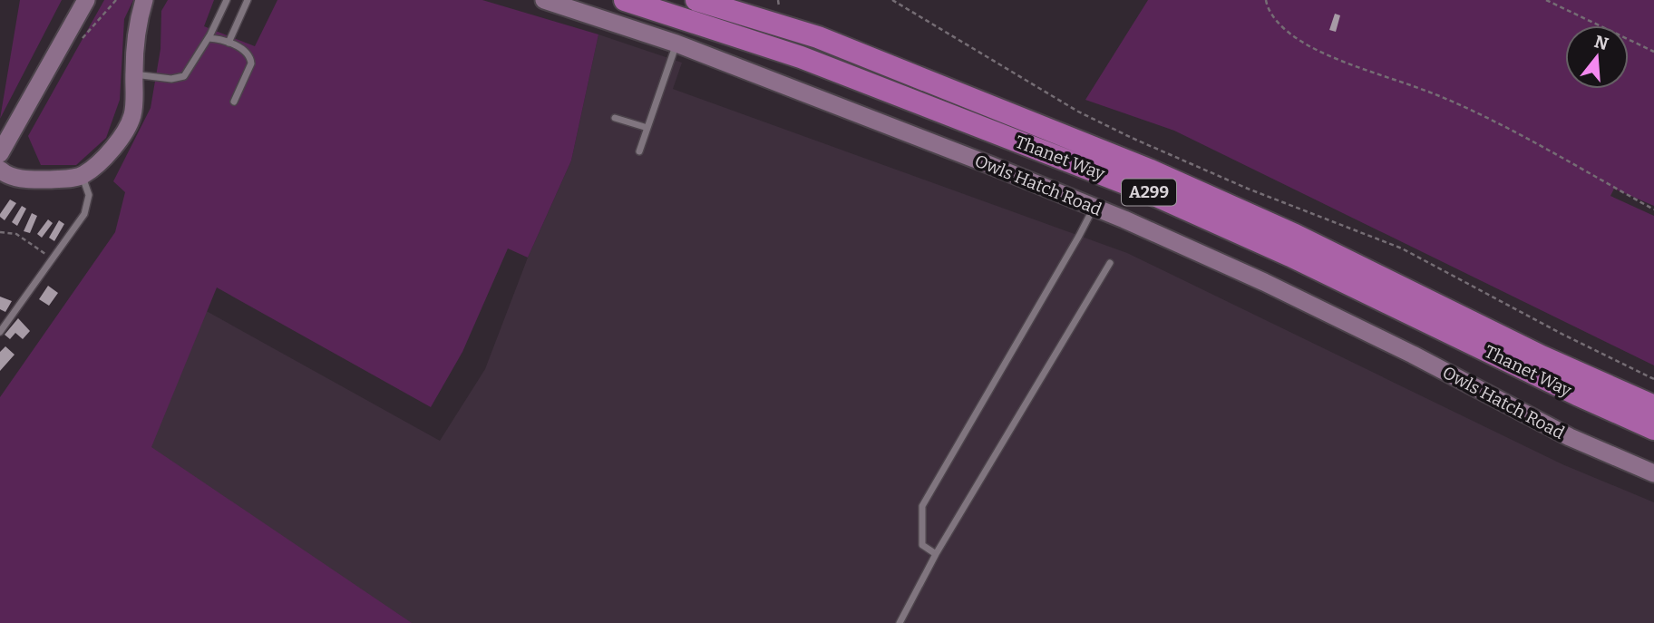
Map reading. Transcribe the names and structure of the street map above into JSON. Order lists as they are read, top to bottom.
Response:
{
  "streets": {
    "highway": ["Thanet Way", "A299"],
    "street": ["Owls Hatch Road"]
  },
  "north": "top"
}
